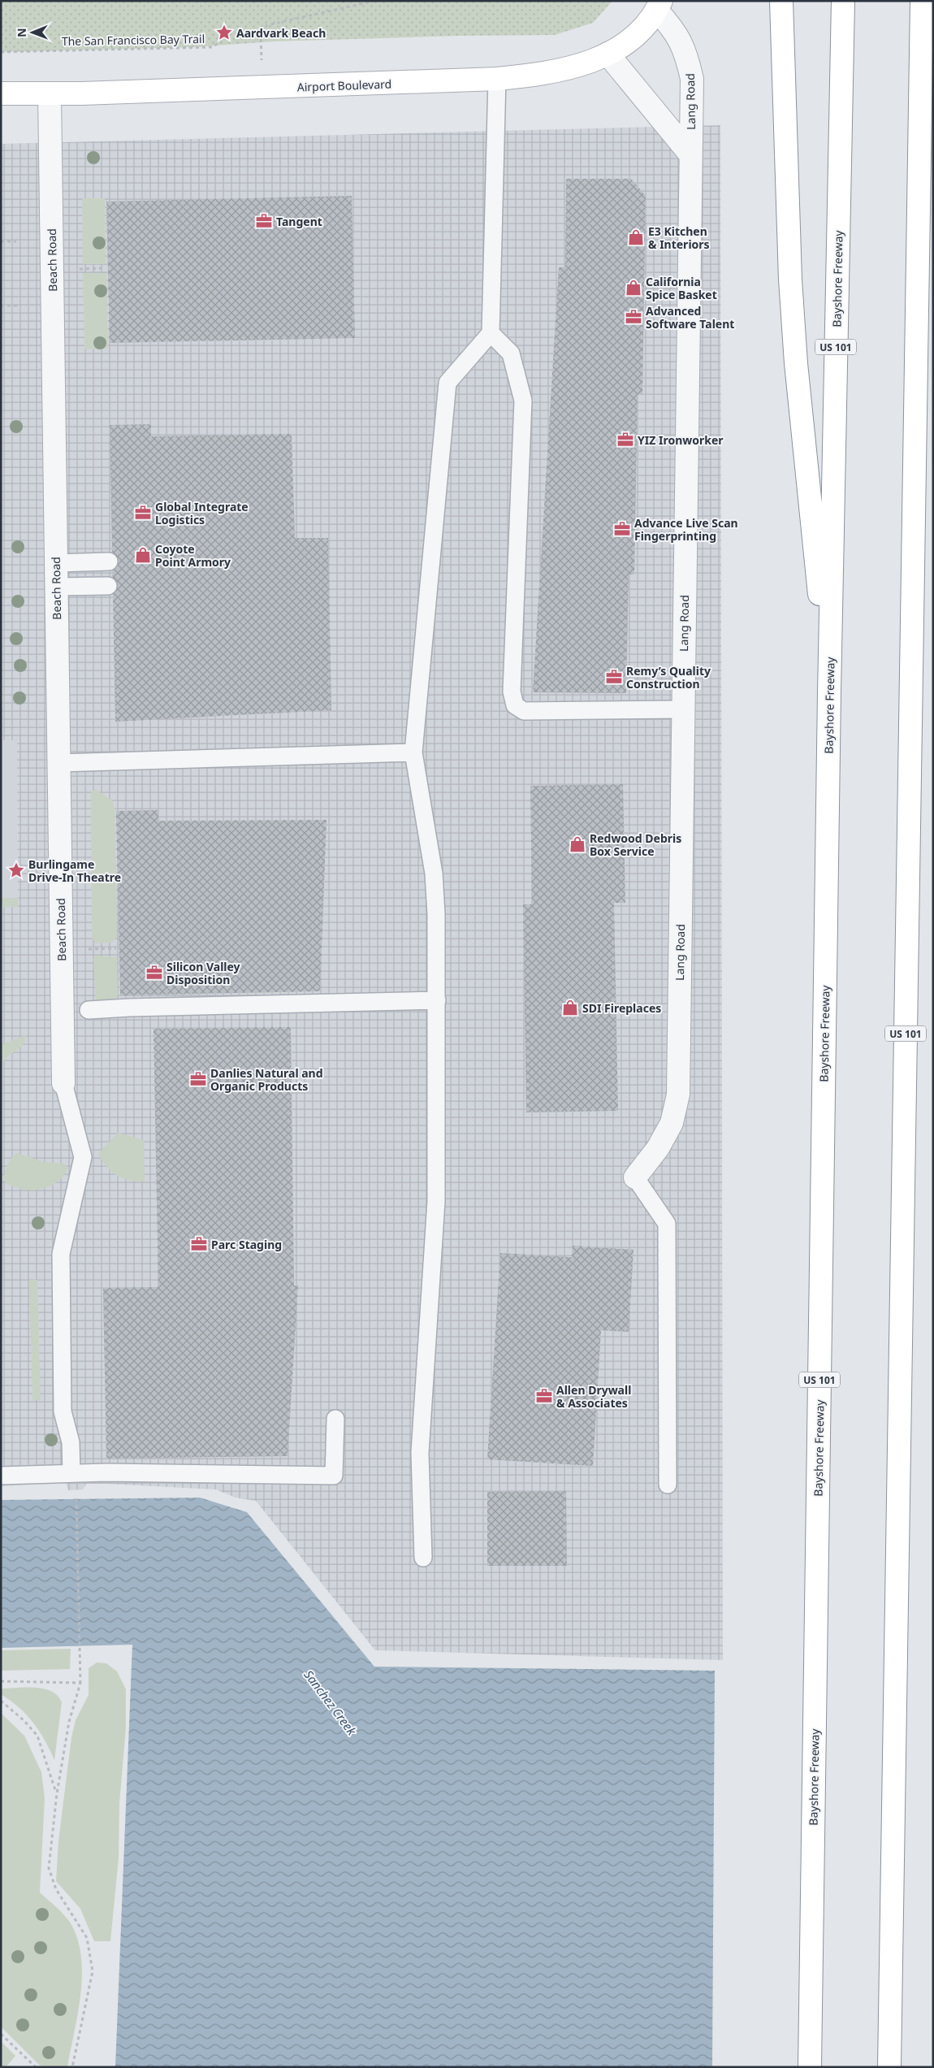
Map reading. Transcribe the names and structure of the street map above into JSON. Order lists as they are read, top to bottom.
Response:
{
  "streets": {
    "main road": ["Airport Boulevard", "Bayshore Freeway", "US 101"],
    "street": ["Lang Road", "Beach Road"],
    "path": ["The San Francisco Bay Trail"]
  },
  "crossings": [
    ["Airport Boulevard", "Lang Road"],
    ["Airport Boulevard", "Beach Road"]
  ],
  "water": ["Sanchez Creek"],
  "places": {
    "place": ["Aardvark Beach", "Burlingame Drive-In Theatre"],
    "office": [
      "Tangent",
      "Advanced Software Talent",
      "YIZ Ironworker",
      "Global Integrate Logistics",
      "Advance Live Scan Fingerprinting",
      "Remy’s Quality Construction",
      "Silicon Valley Disposition",
      "Danlies Natural and Organic Products",
      "Parc Staging",
      "Allen Drywall & Associates"
    ],
    "shop": [
      "E3 Kitchen & Interiors",
      "California Spice Basket",
      "Coyote Point Armory",
      "Redwood Debris Box Service",
      "SDI Fireplaces"
    ]
  },
  "north": "left"
}
